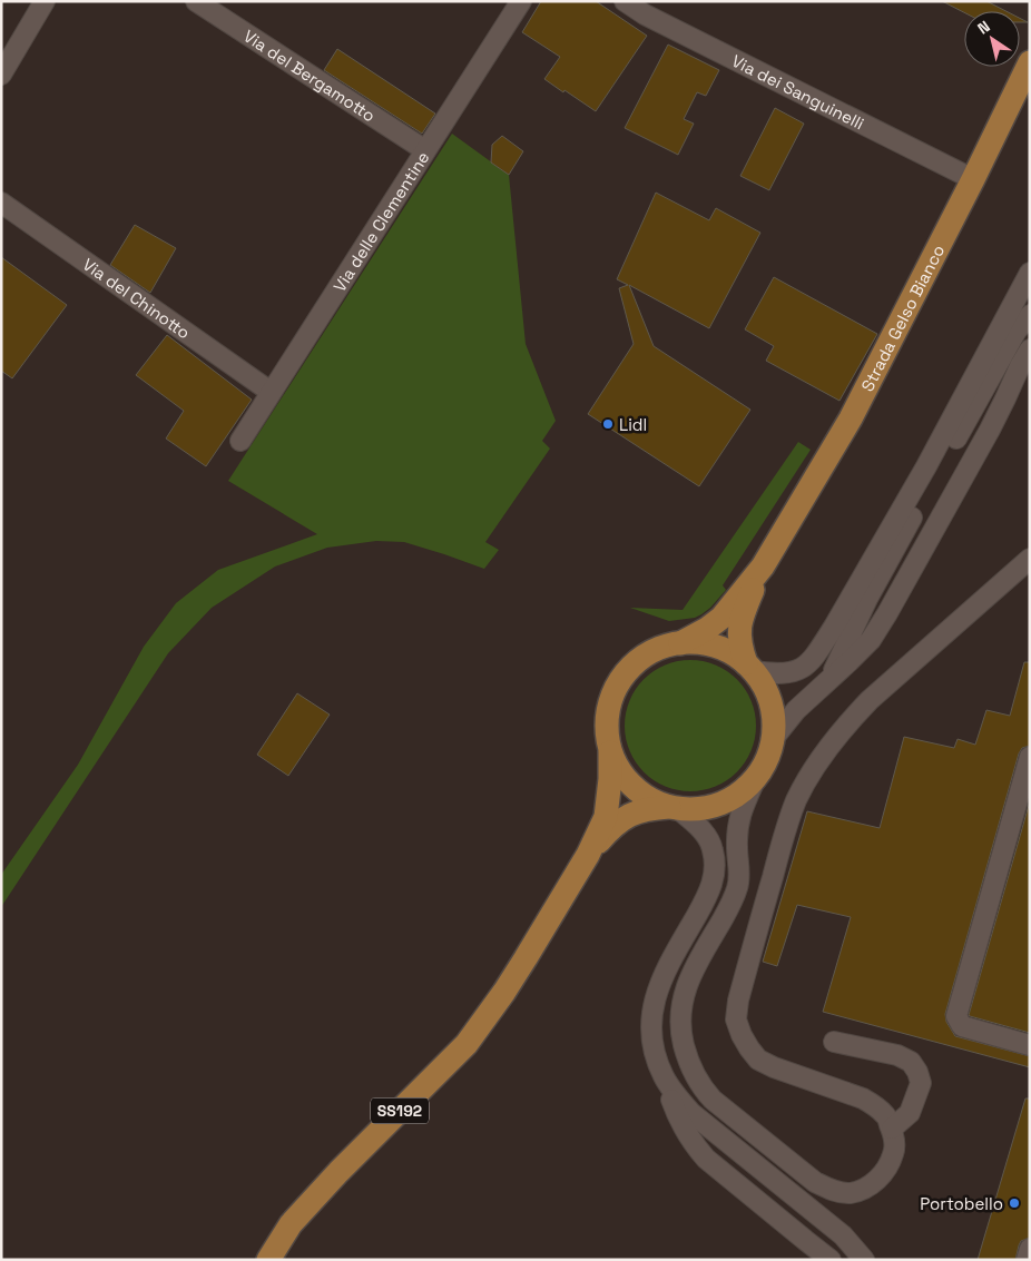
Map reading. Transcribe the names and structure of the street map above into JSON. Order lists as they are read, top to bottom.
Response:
{
  "streets": {
    "main road": ["Strada Gelso Bianco", "SS192"],
    "street": [
      "Via del Bergamotto",
      "Via dei Sanguinelli",
      "Via delle Clementine",
      "Via del Chinotto"
    ]
  },
  "crossings": [
    ["Via del Bergamotto", "Via delle Clementine"],
    ["Via dei Sanguinelli", "Strada Gelso Bianco"],
    ["Via delle Clementine", "Via del Chinotto"]
  ],
  "places": ["Lidl", "Portobello"],
  "north": "top left"
}
